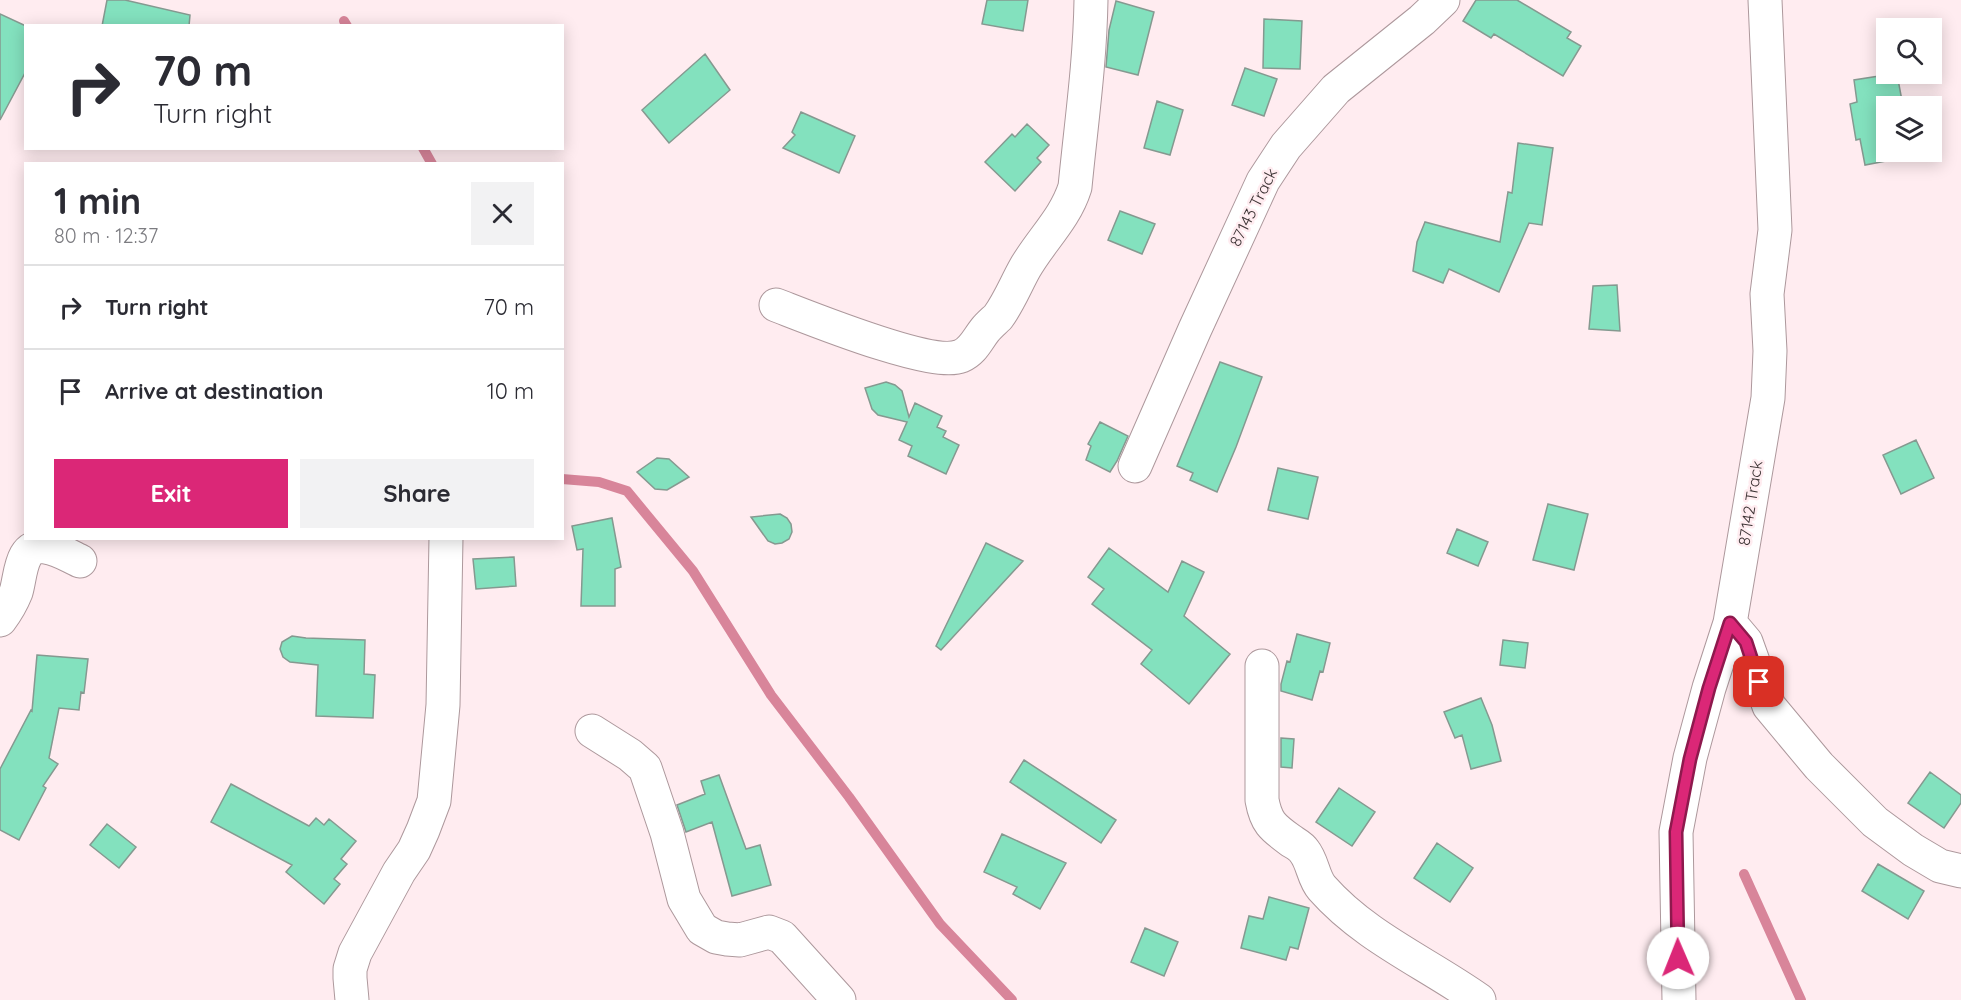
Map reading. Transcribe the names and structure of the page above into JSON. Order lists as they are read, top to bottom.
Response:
{
  "streets": {
    "street": ["87143 Track", "87142 Track"]
  },
  "page": {
    "turn": ["70 m", "Turn right"],
    "heading": ["1 min", "80 m · 12:37"],
    "list": [
      {
        "name": "Turn right",
        "value": "70 m"
      },
      {
        "name": "Arrive at destination",
        "value": "10 m"
      }
    ],
    "buttons": ["Exit", "Share"]
  }
}
